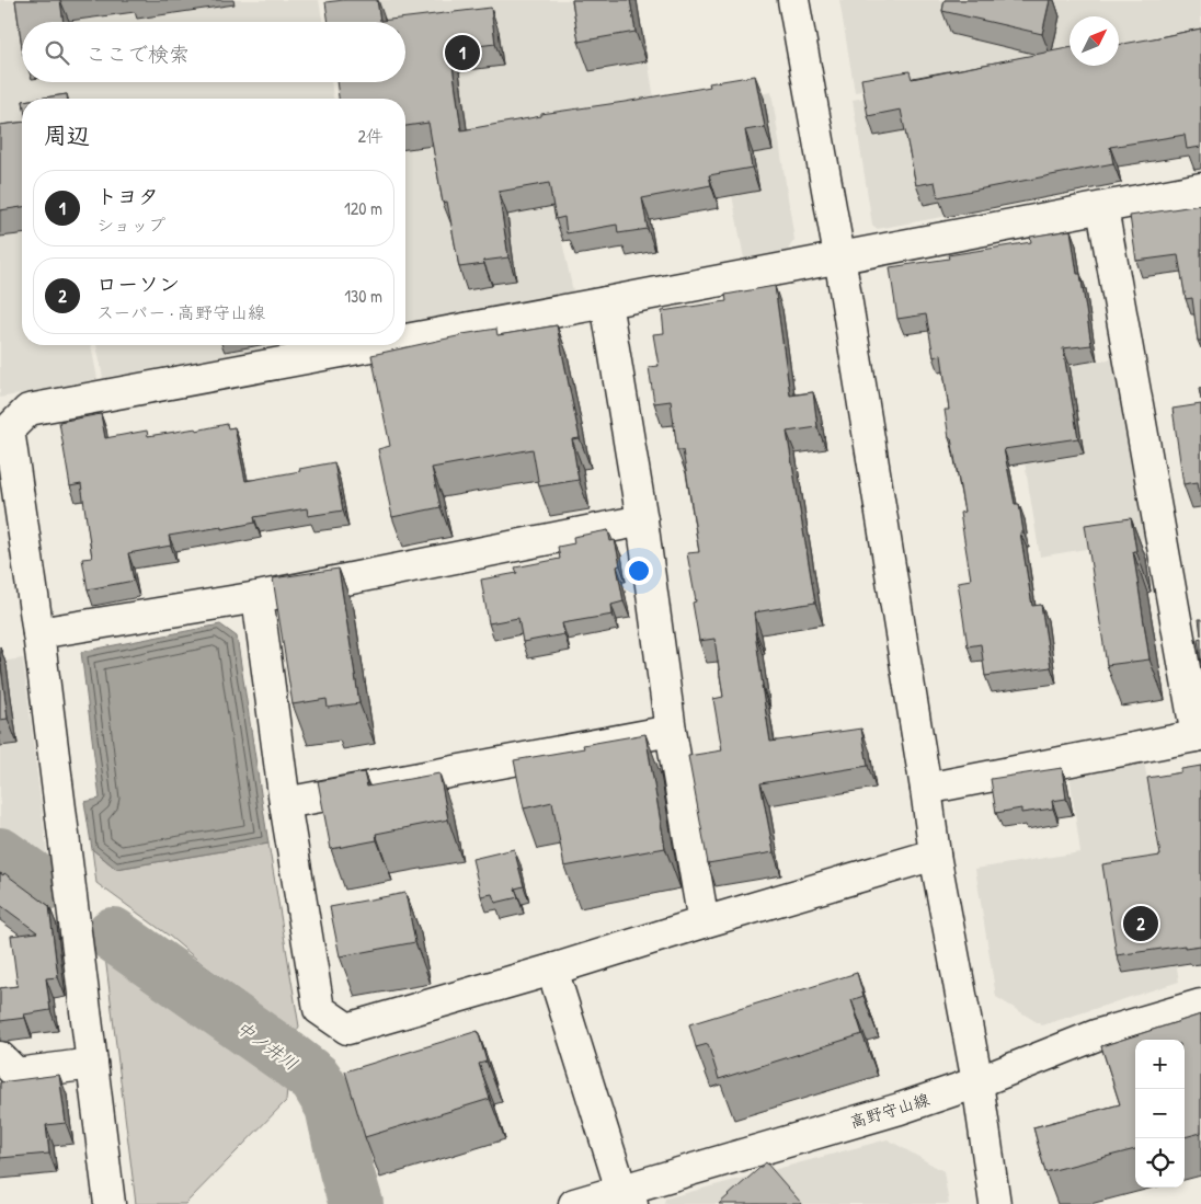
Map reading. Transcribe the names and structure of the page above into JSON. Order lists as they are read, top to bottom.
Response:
{
  "streets": {
    "street": ["高野守山線"]
  },
  "water": ["中ノ井川"],
  "north": "top right",
  "page": {
    "search": "ここで検索",
    "pins": ["1", "2"],
    "heading": ["周辺", "2件"],
    "list": [
      {
        "mark": "1",
        "name": "トヨタ",
        "note": "ショップ",
        "value": "120 m"
      },
      {
        "mark": "2",
        "name": "ローソン",
        "note": "スーパー · 高野守山線",
        "value": "130 m"
      }
    ],
    "map_buttons": ["+", "−"]
  }
}
